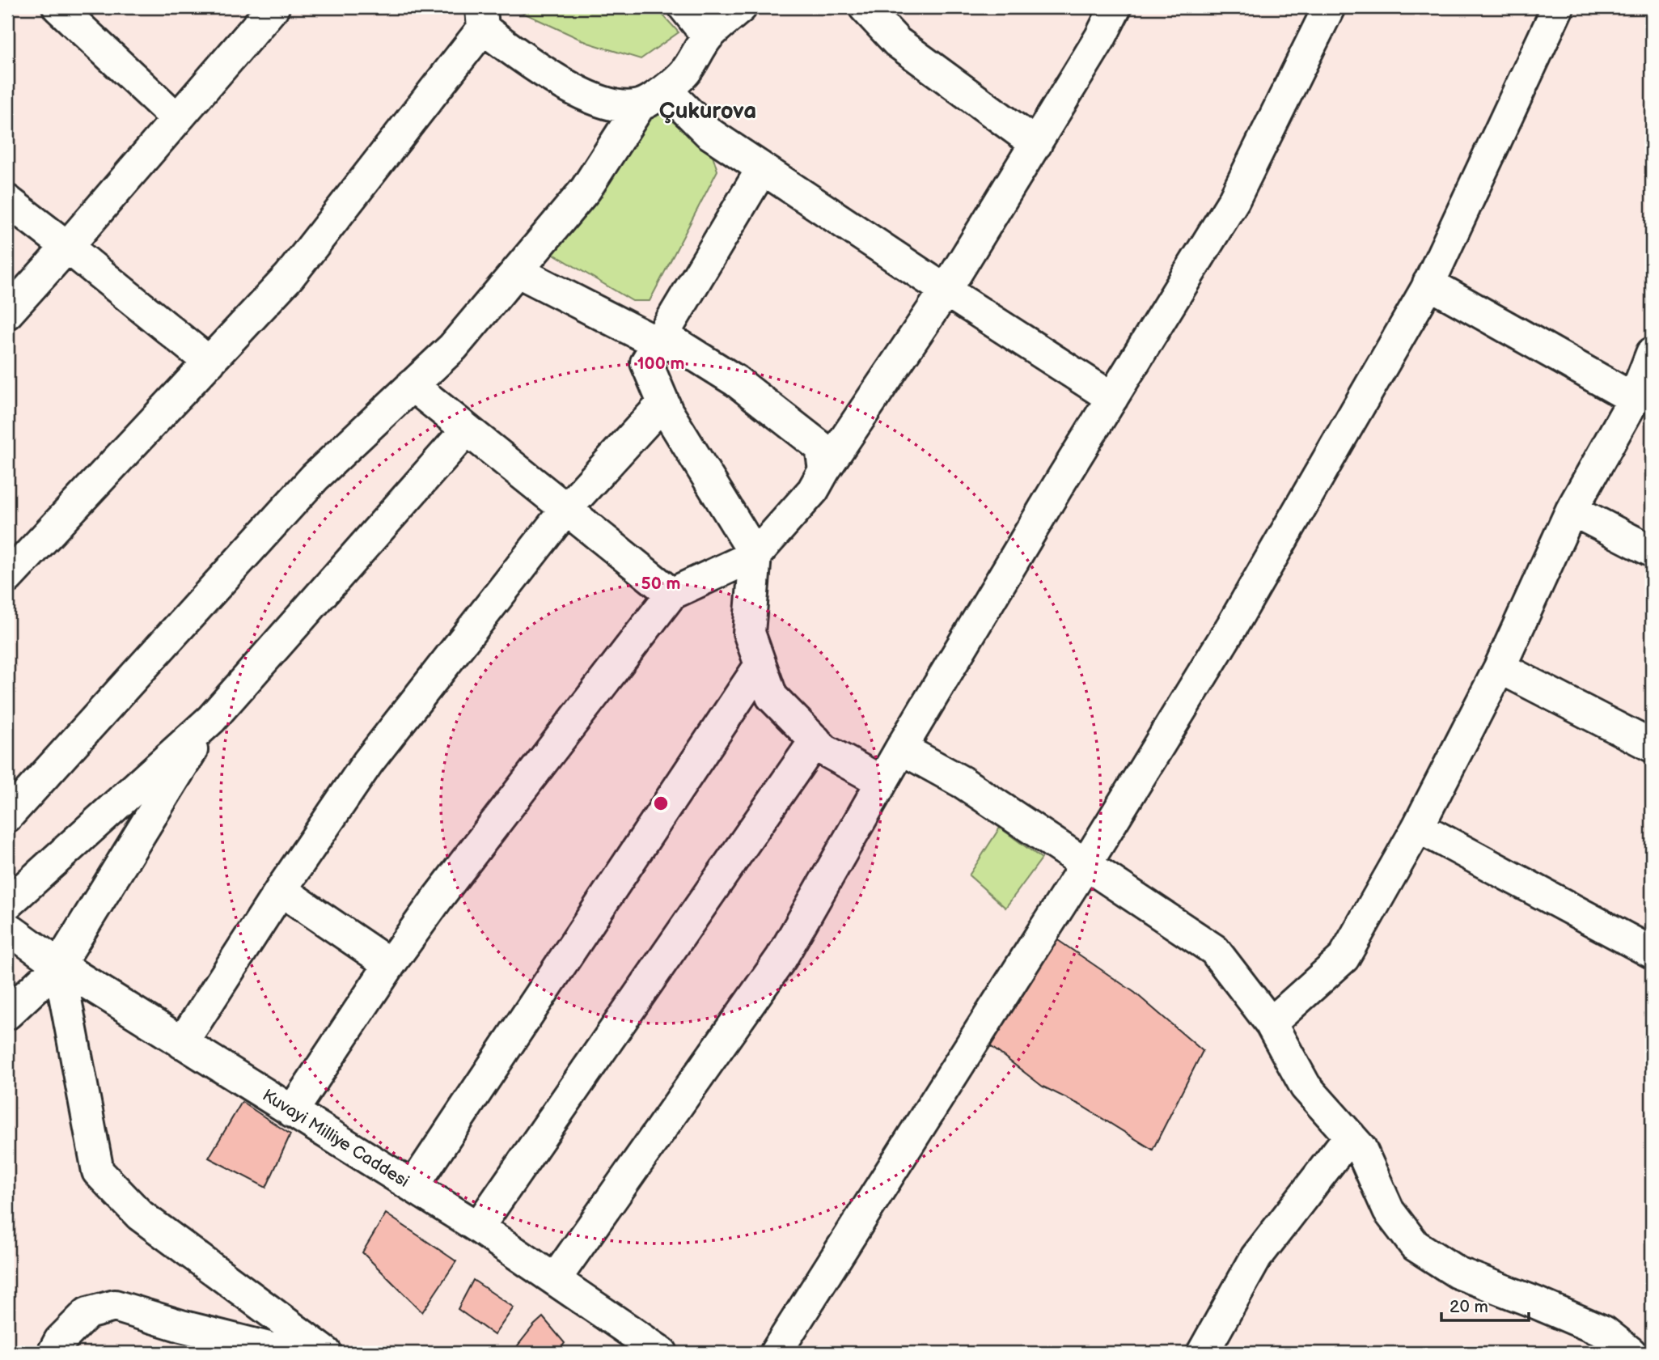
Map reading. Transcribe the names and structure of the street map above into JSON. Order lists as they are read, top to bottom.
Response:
{
  "streets": {
    "street": ["Kuvayi Milliye Caddesi"]
  },
  "districts": ["Çukurova"],
  "scale_bar": "20 m",
  "rings": ["100 m", "50 m"]
}
